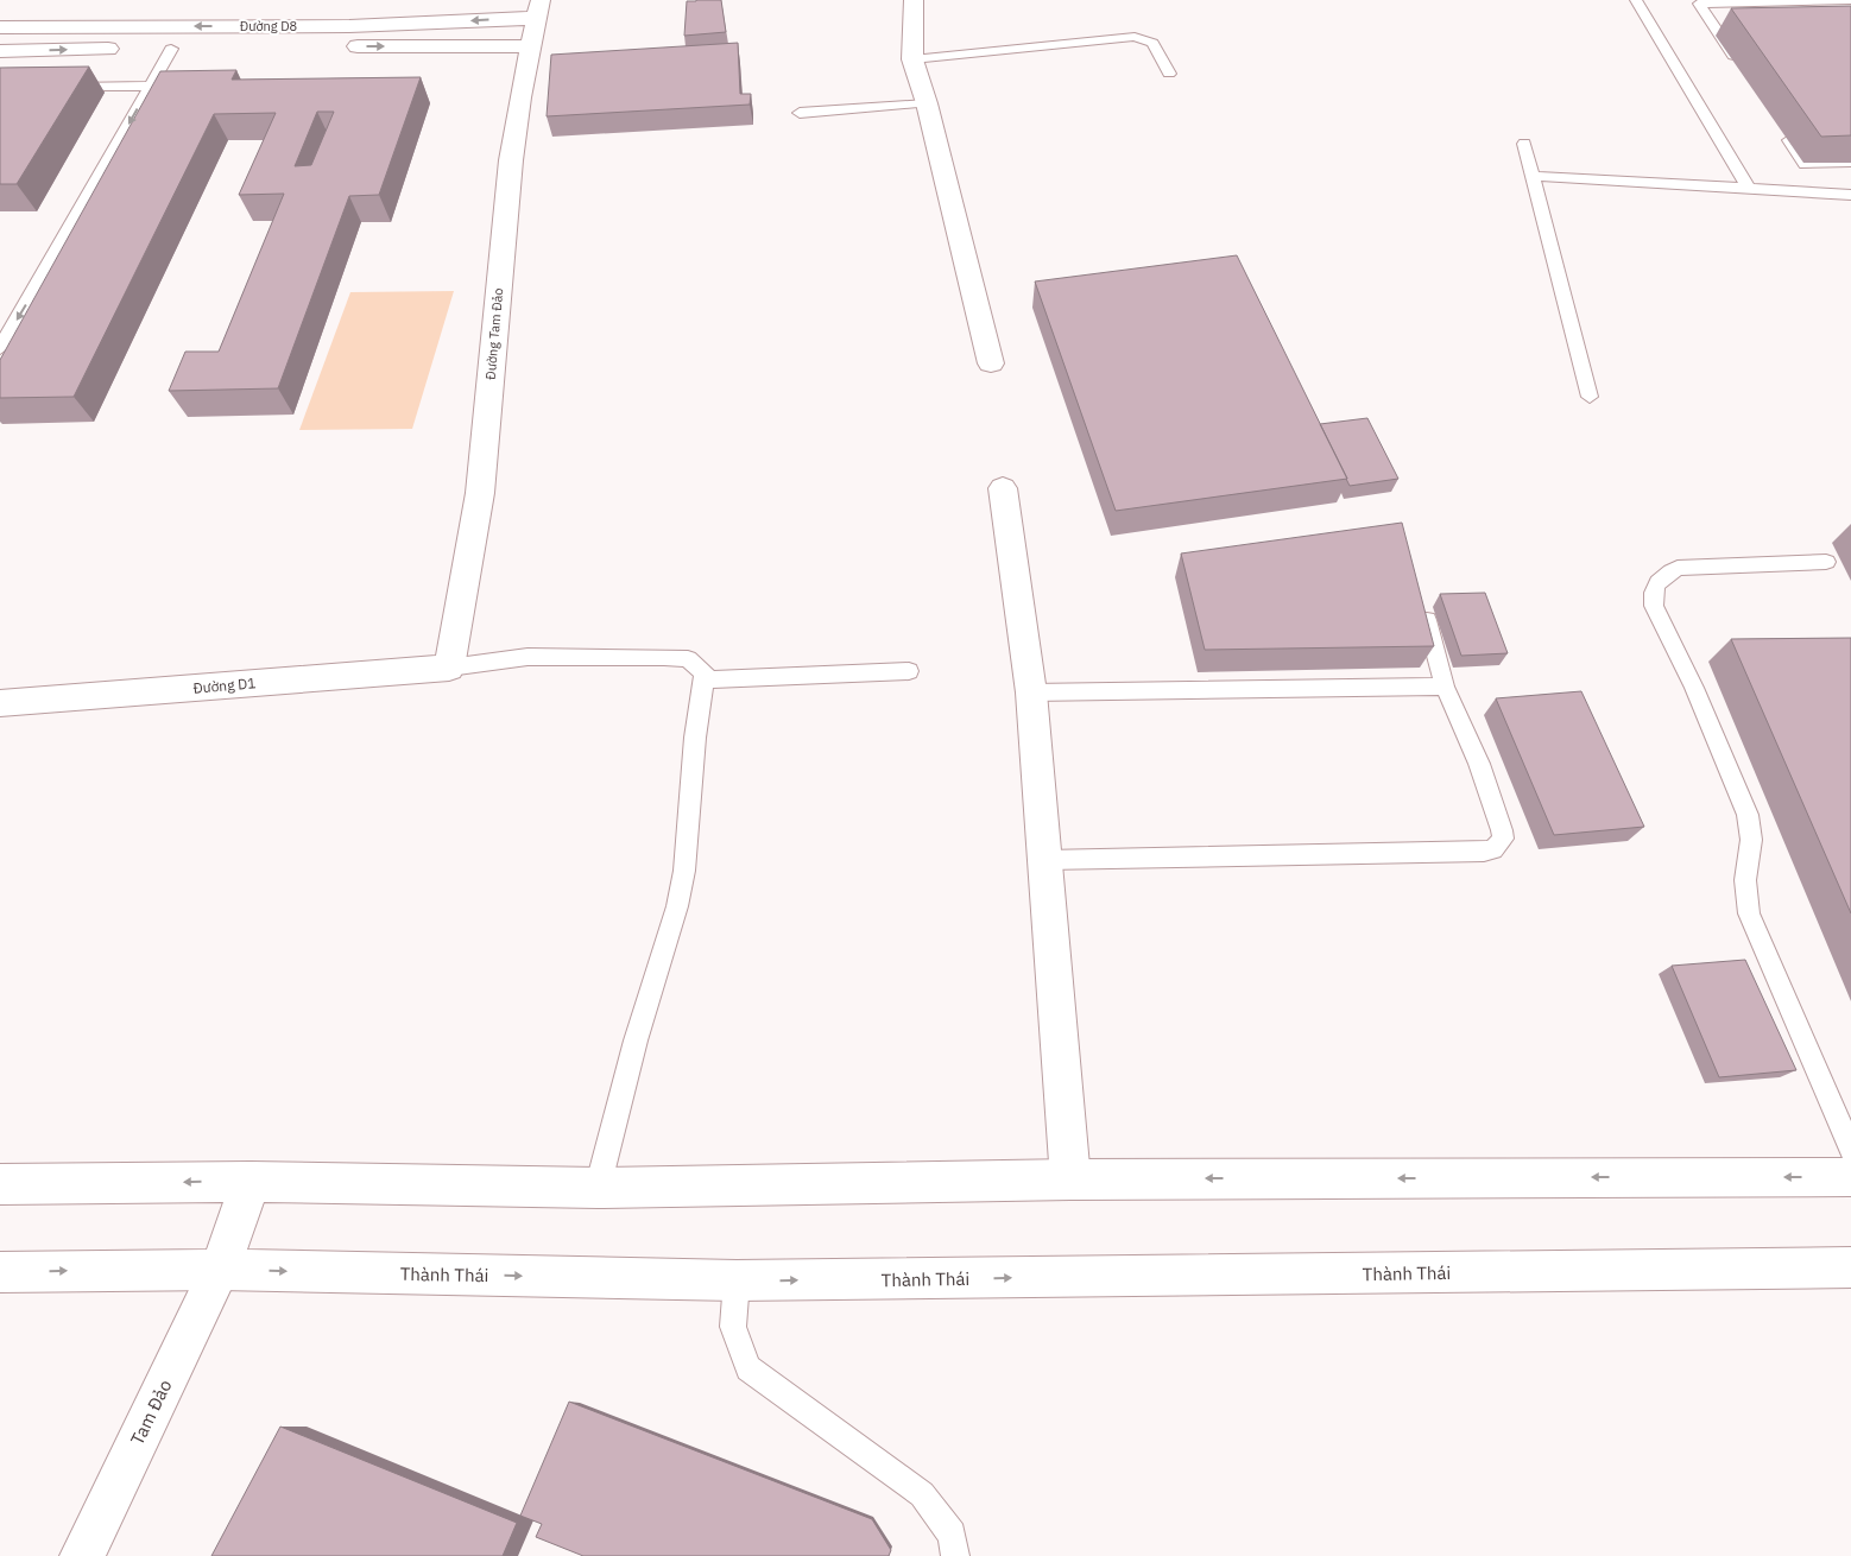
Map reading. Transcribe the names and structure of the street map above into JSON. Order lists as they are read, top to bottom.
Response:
{
  "streets": {
    "street": [
      "Đường D8",
      "Đường Tam Đảo",
      "Đường D1",
      "Thành Thái",
      "Tam Đảo"
    ]
  },
  "crossings": [
    ["Đường D8", "Đường Tam Đảo"],
    ["Đường Tam Đảo", "Đường D1"],
    ["Thành Thái", "Tam Đảo"]
  ]
}
